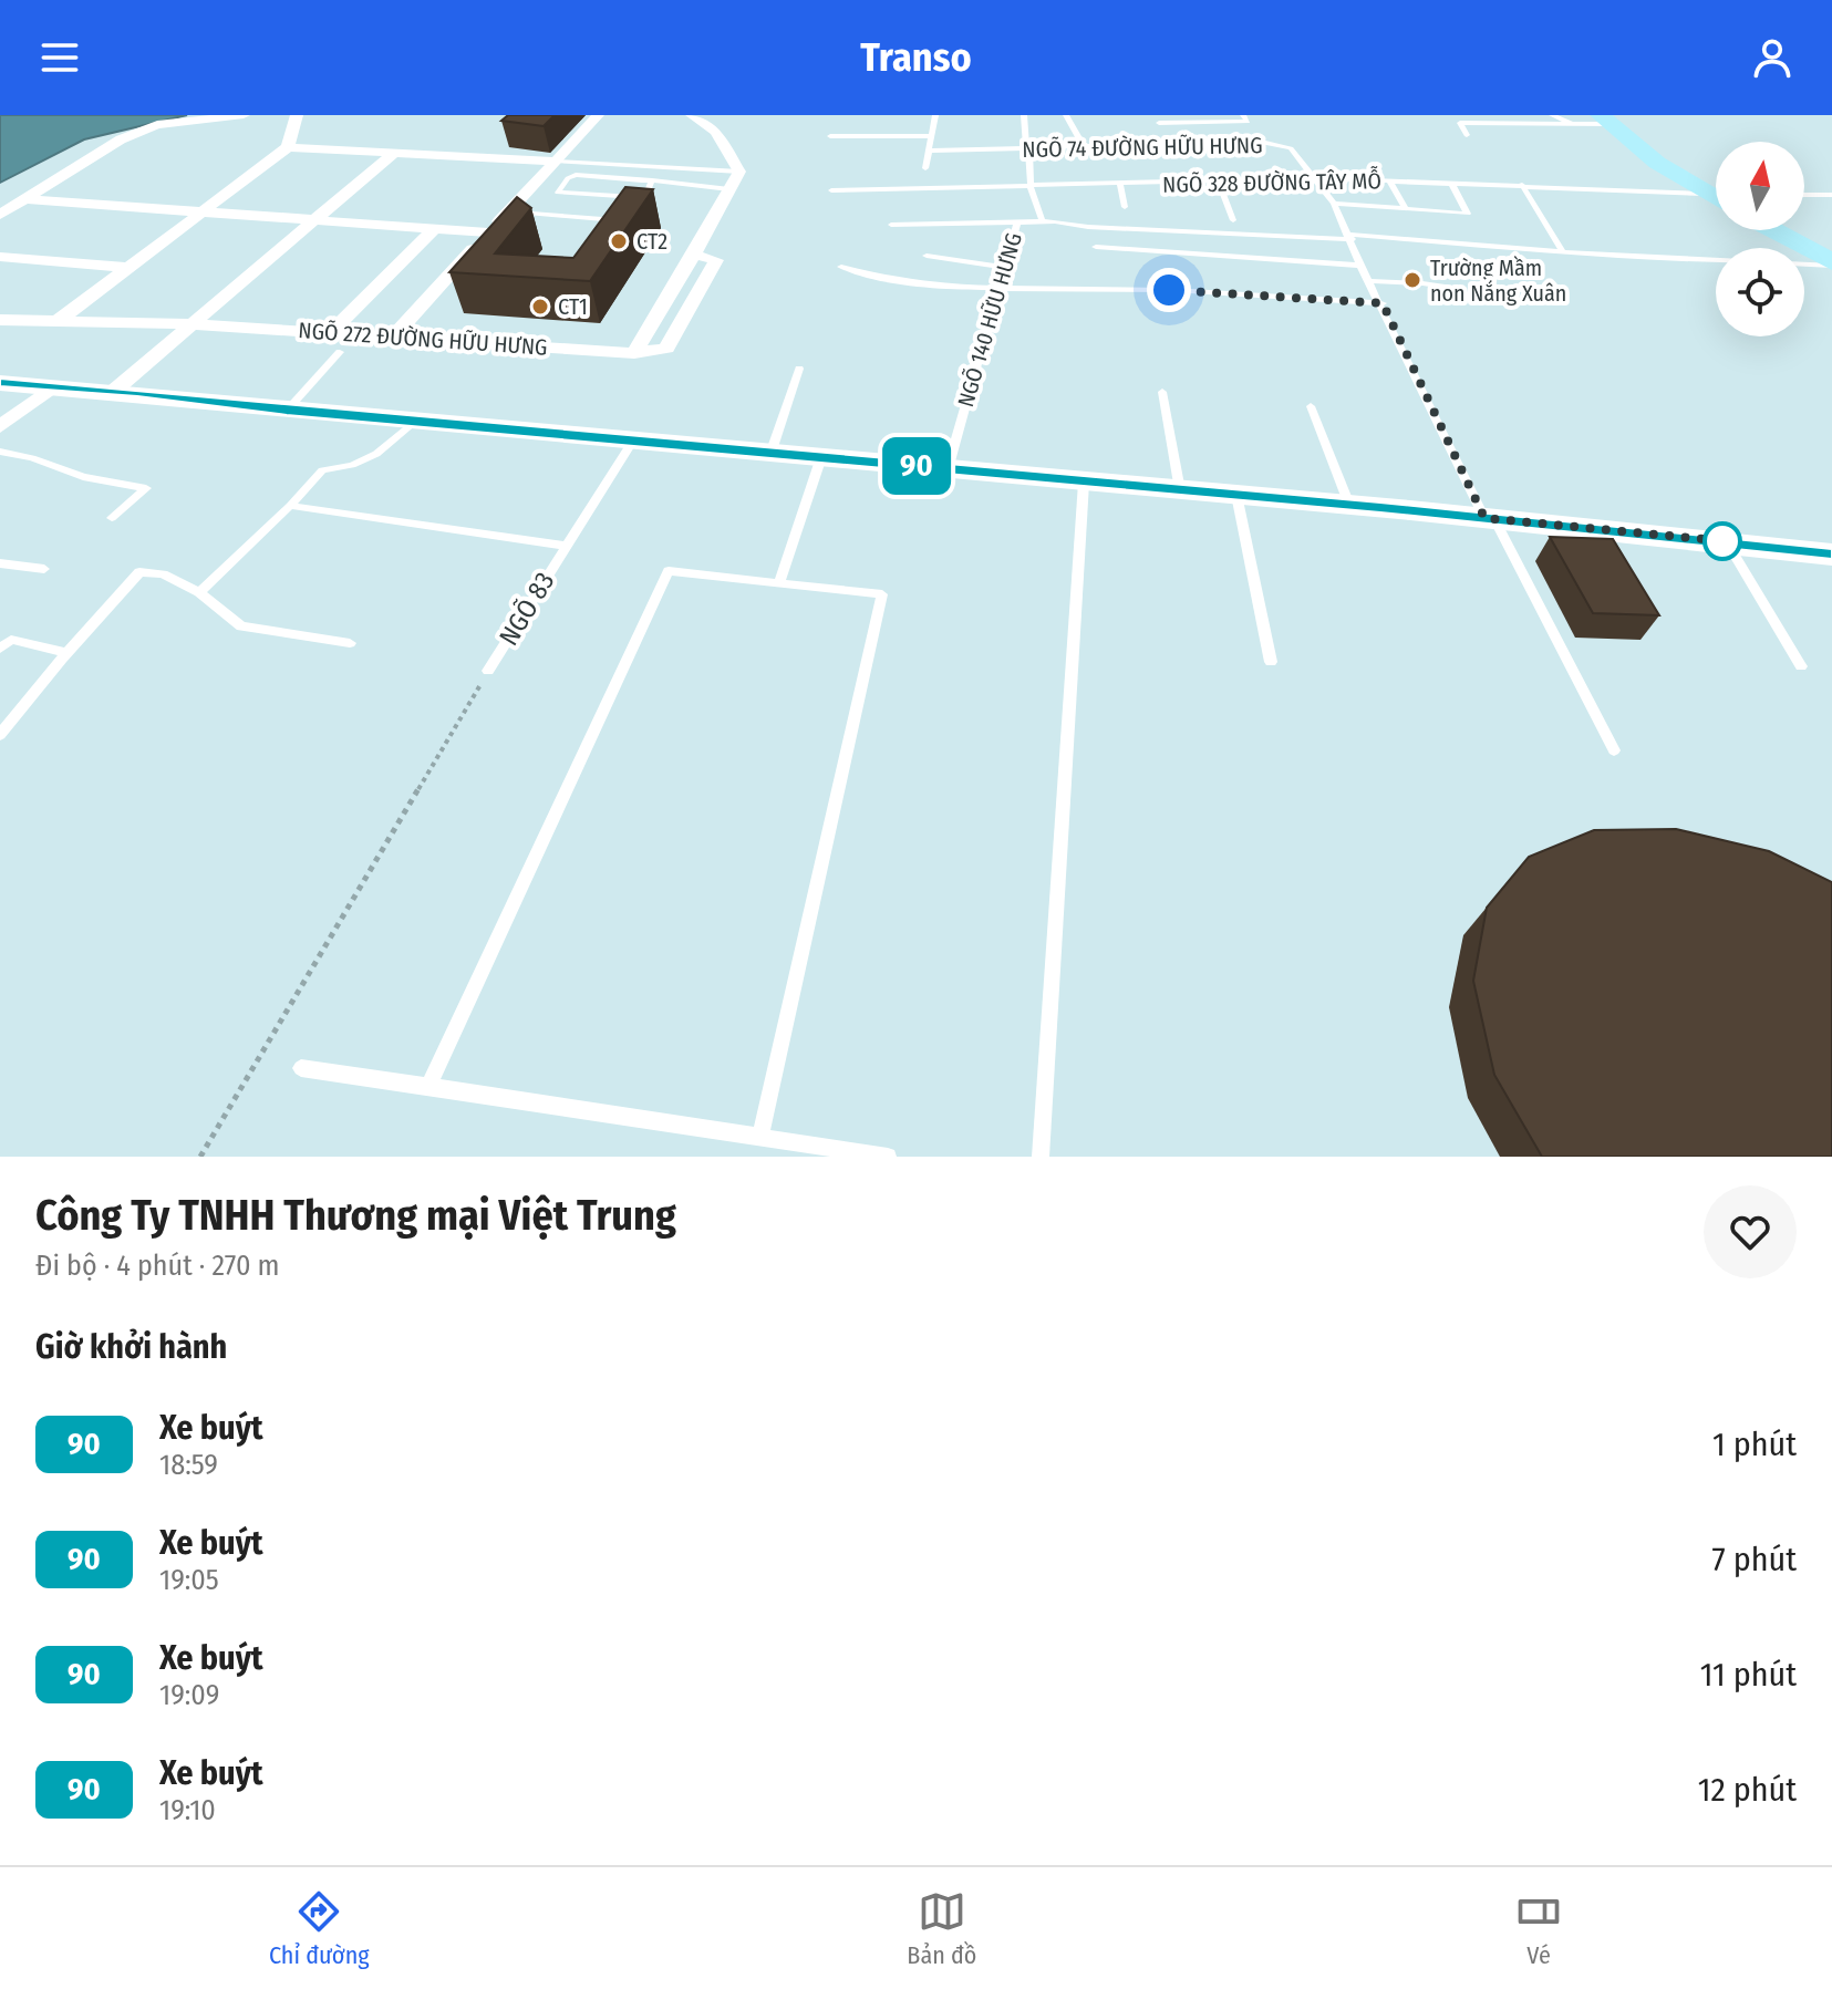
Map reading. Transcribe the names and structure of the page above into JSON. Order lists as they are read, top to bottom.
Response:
{
  "streets": {
    "street": ["NGÕ 272 ĐƯỜNG HỮU HƯNG"],
    "lane": [
      "NGÕ 74 ĐƯỜNG HỮU HƯNG",
      "NGÕ 328 ĐƯỜNG TÂY MỖ",
      "NGÕ 140 HỮU HƯNG",
      "NGÕ 83"
    ]
  },
  "crossings": [
    ["NGÕ 74 ĐƯỜNG HỮU HƯNG", "NGÕ 328 ĐƯỜNG TÂY MỖ"]
  ],
  "places": ["CT2", "Trường Mầm non Nắng Xuân", "CT1"],
  "lines": ["bus line 90"],
  "north": "top",
  "page": {
    "header": "Transo",
    "on_map": "90",
    "heading": [
      ["Công Ty TNHH Thương mại Việt Trung", "Đi bộ · 4 phút · 270 m"],
      "Giờ khởi hành"
    ],
    "list": [
      {
        "mark": "90",
        "name": "Xe buýt",
        "note": "18:59",
        "value": "1 phút"
      },
      {
        "mark": "90",
        "name": "Xe buýt",
        "note": "19:05",
        "value": "7 phút"
      },
      {
        "mark": "90",
        "name": "Xe buýt",
        "note": "19:09",
        "value": "11 phút"
      },
      {
        "mark": "90",
        "name": "Xe buýt",
        "note": "19:10",
        "value": "12 phút"
      }
    ],
    "tabs": ["Chỉ đường", "Bản đồ", "Vé"]
  }
}
